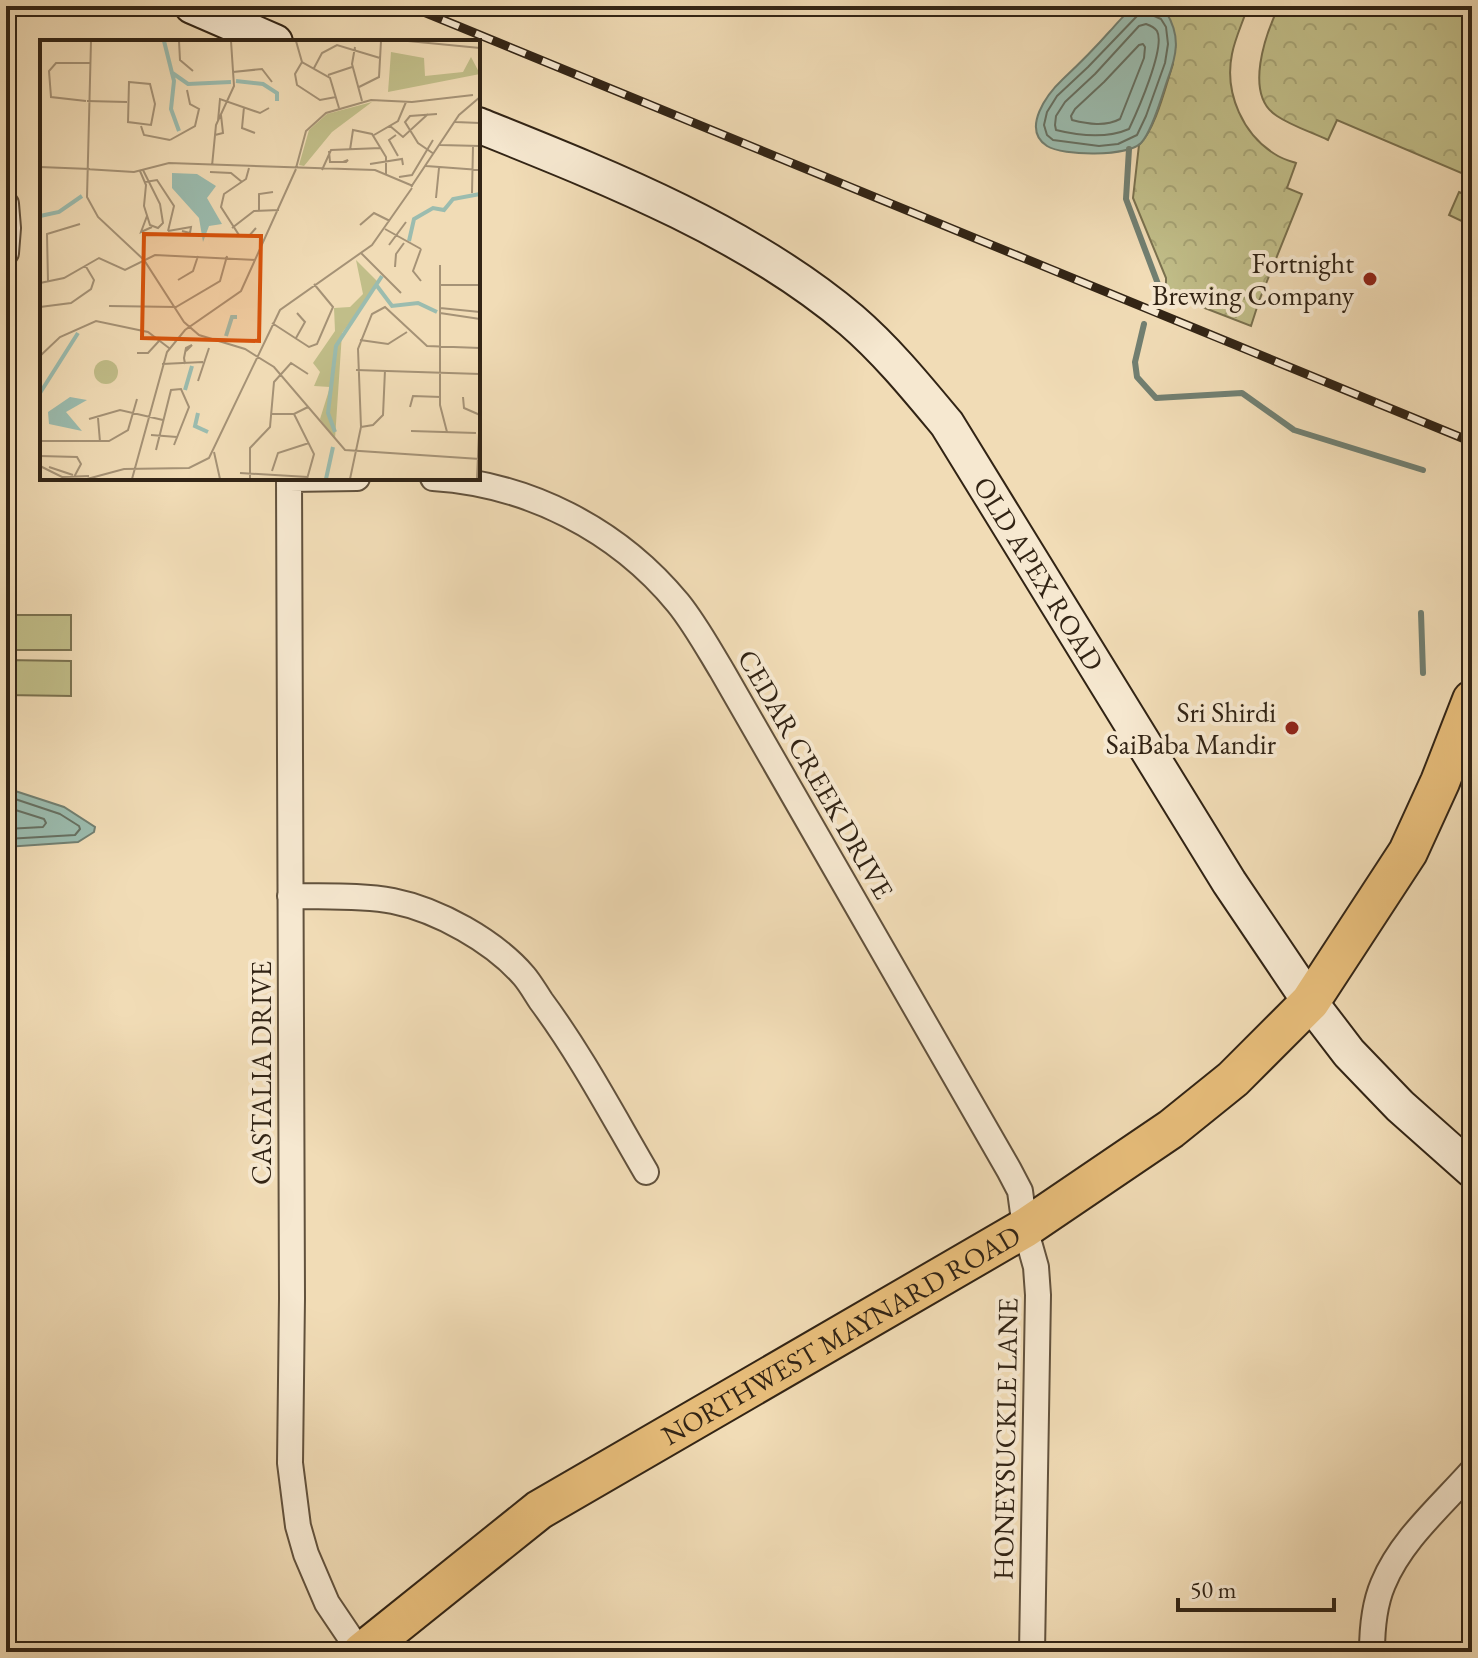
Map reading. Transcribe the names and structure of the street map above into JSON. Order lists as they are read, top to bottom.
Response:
{
  "streets": {
    "main road": ["OLD APEX ROAD", "NORTHWEST MAYNARD ROAD"],
    "street": ["CEDAR CREEK DRIVE", "CASTALIA DRIVE", "HONEYSUCKLE LANE"]
  },
  "crossings": [
    ["OLD APEX ROAD", "NORTHWEST MAYNARD ROAD"],
    ["CEDAR CREEK DRIVE", "NORTHWEST MAYNARD ROAD"],
    ["CEDAR CREEK DRIVE", "HONEYSUCKLE LANE"],
    ["CASTALIA DRIVE", "NORTHWEST MAYNARD ROAD"],
    ["NORTHWEST MAYNARD ROAD", "HONEYSUCKLE LANE"]
  ],
  "places": ["Fortnight Brewing Company", "Sri Shirdi SaiBaba Mandir"],
  "scale_bar": "50 m"
}
